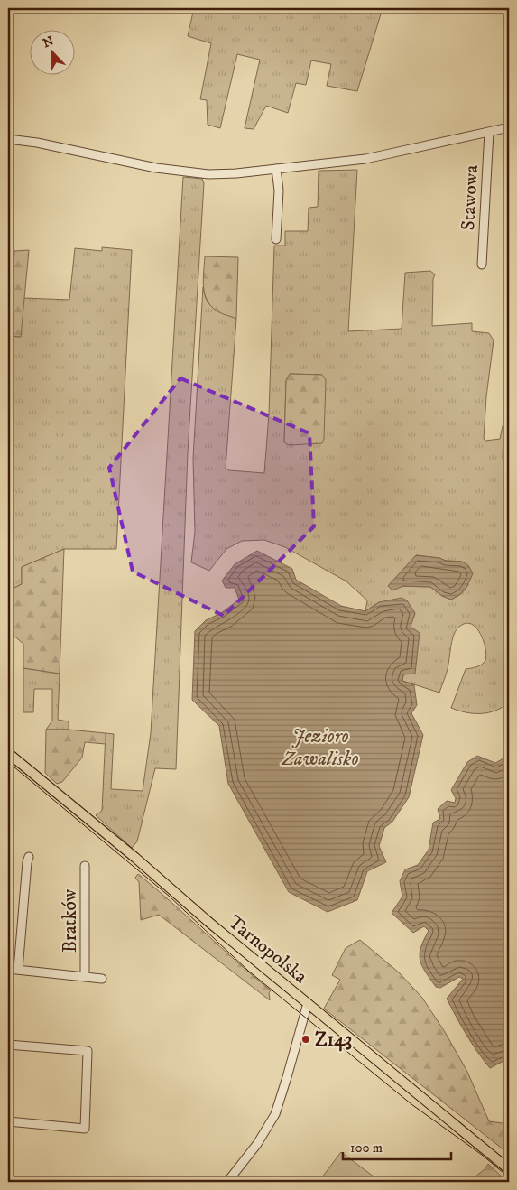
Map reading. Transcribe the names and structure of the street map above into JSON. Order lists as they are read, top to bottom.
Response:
{
  "streets": {
    "main road": ["Tarnopolska"],
    "street": ["Stawowa", "Bratków"]
  },
  "water": ["Jezioro Zawalisko"],
  "places": ["Z143"],
  "scale_bar": "100 m",
  "north": "top"
}
